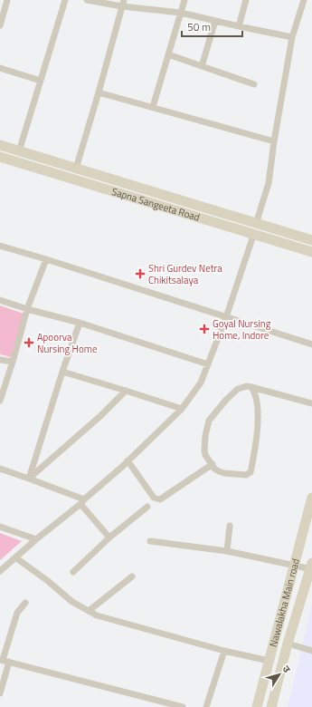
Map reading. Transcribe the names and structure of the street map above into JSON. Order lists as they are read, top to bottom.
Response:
{
  "streets": {
    "main road": ["Sapna Sangeeta Road", "Nawalakha Main road"]
  },
  "places": {
    "health": ["Shri Gurdev Netra Chikitsalaya", "Goyal Nursing Home, Indore", "Apoorva Nursing Home"]
  },
  "scale_bar": "50 m",
  "north": "top right"
}
